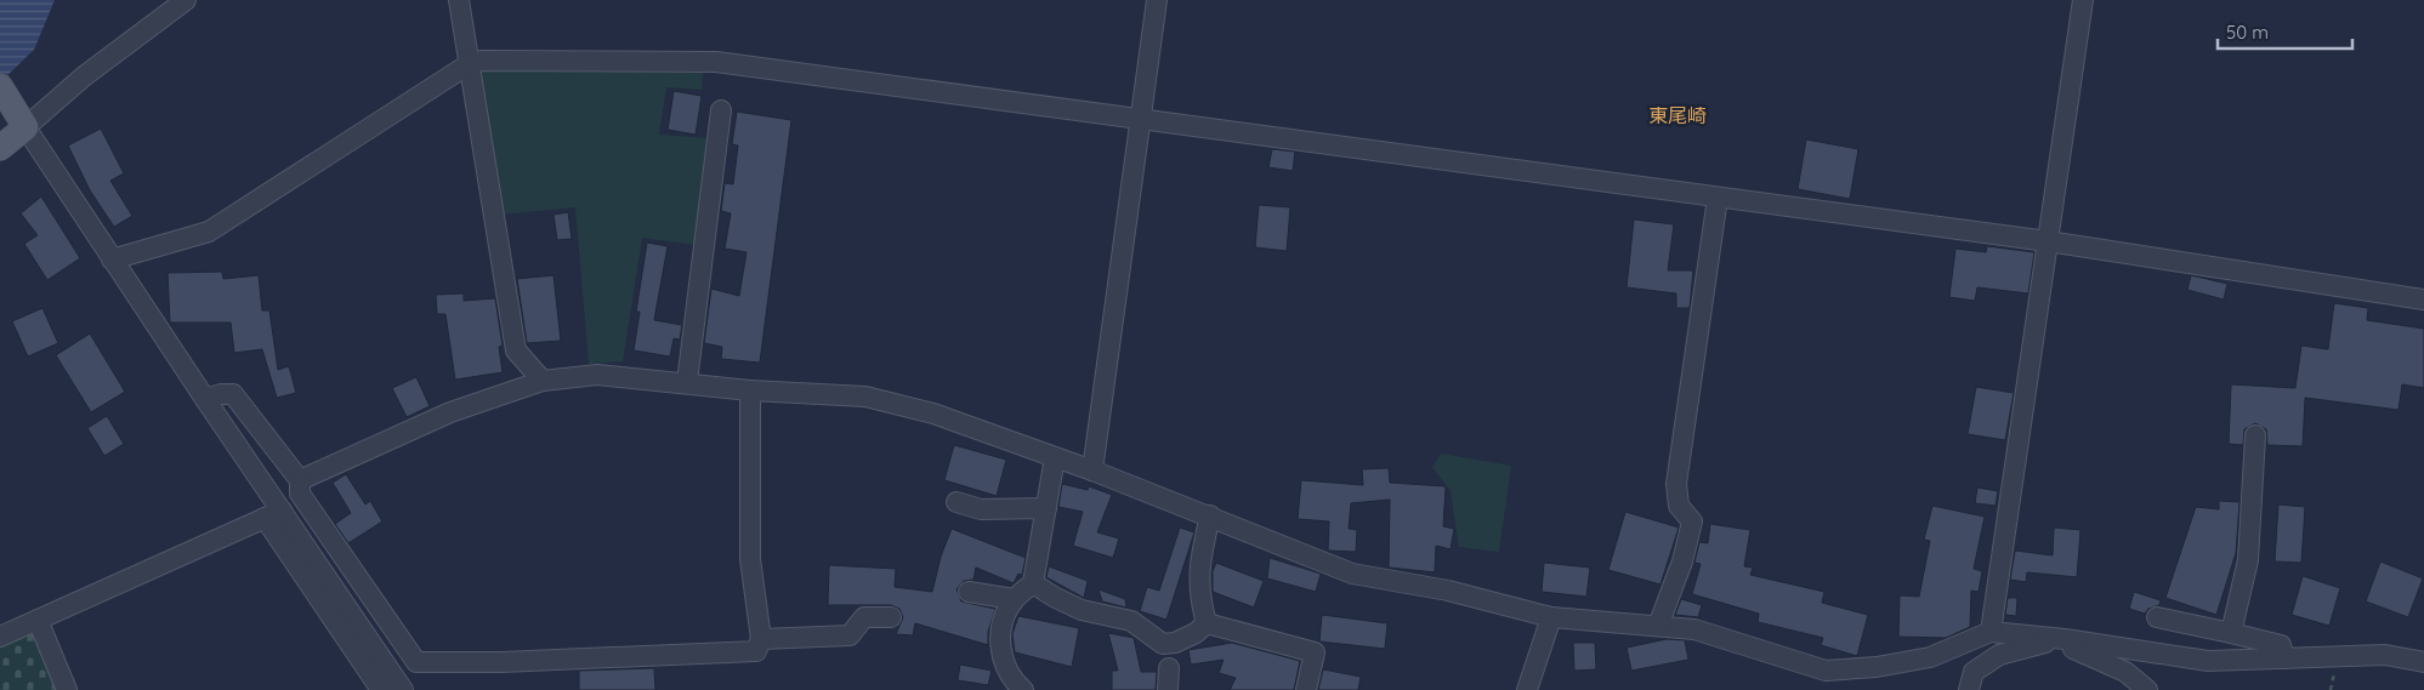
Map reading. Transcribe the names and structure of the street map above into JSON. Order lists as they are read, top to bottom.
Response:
{
  "districts": ["東尾崎"],
  "scale_bar": "50 m"
}
